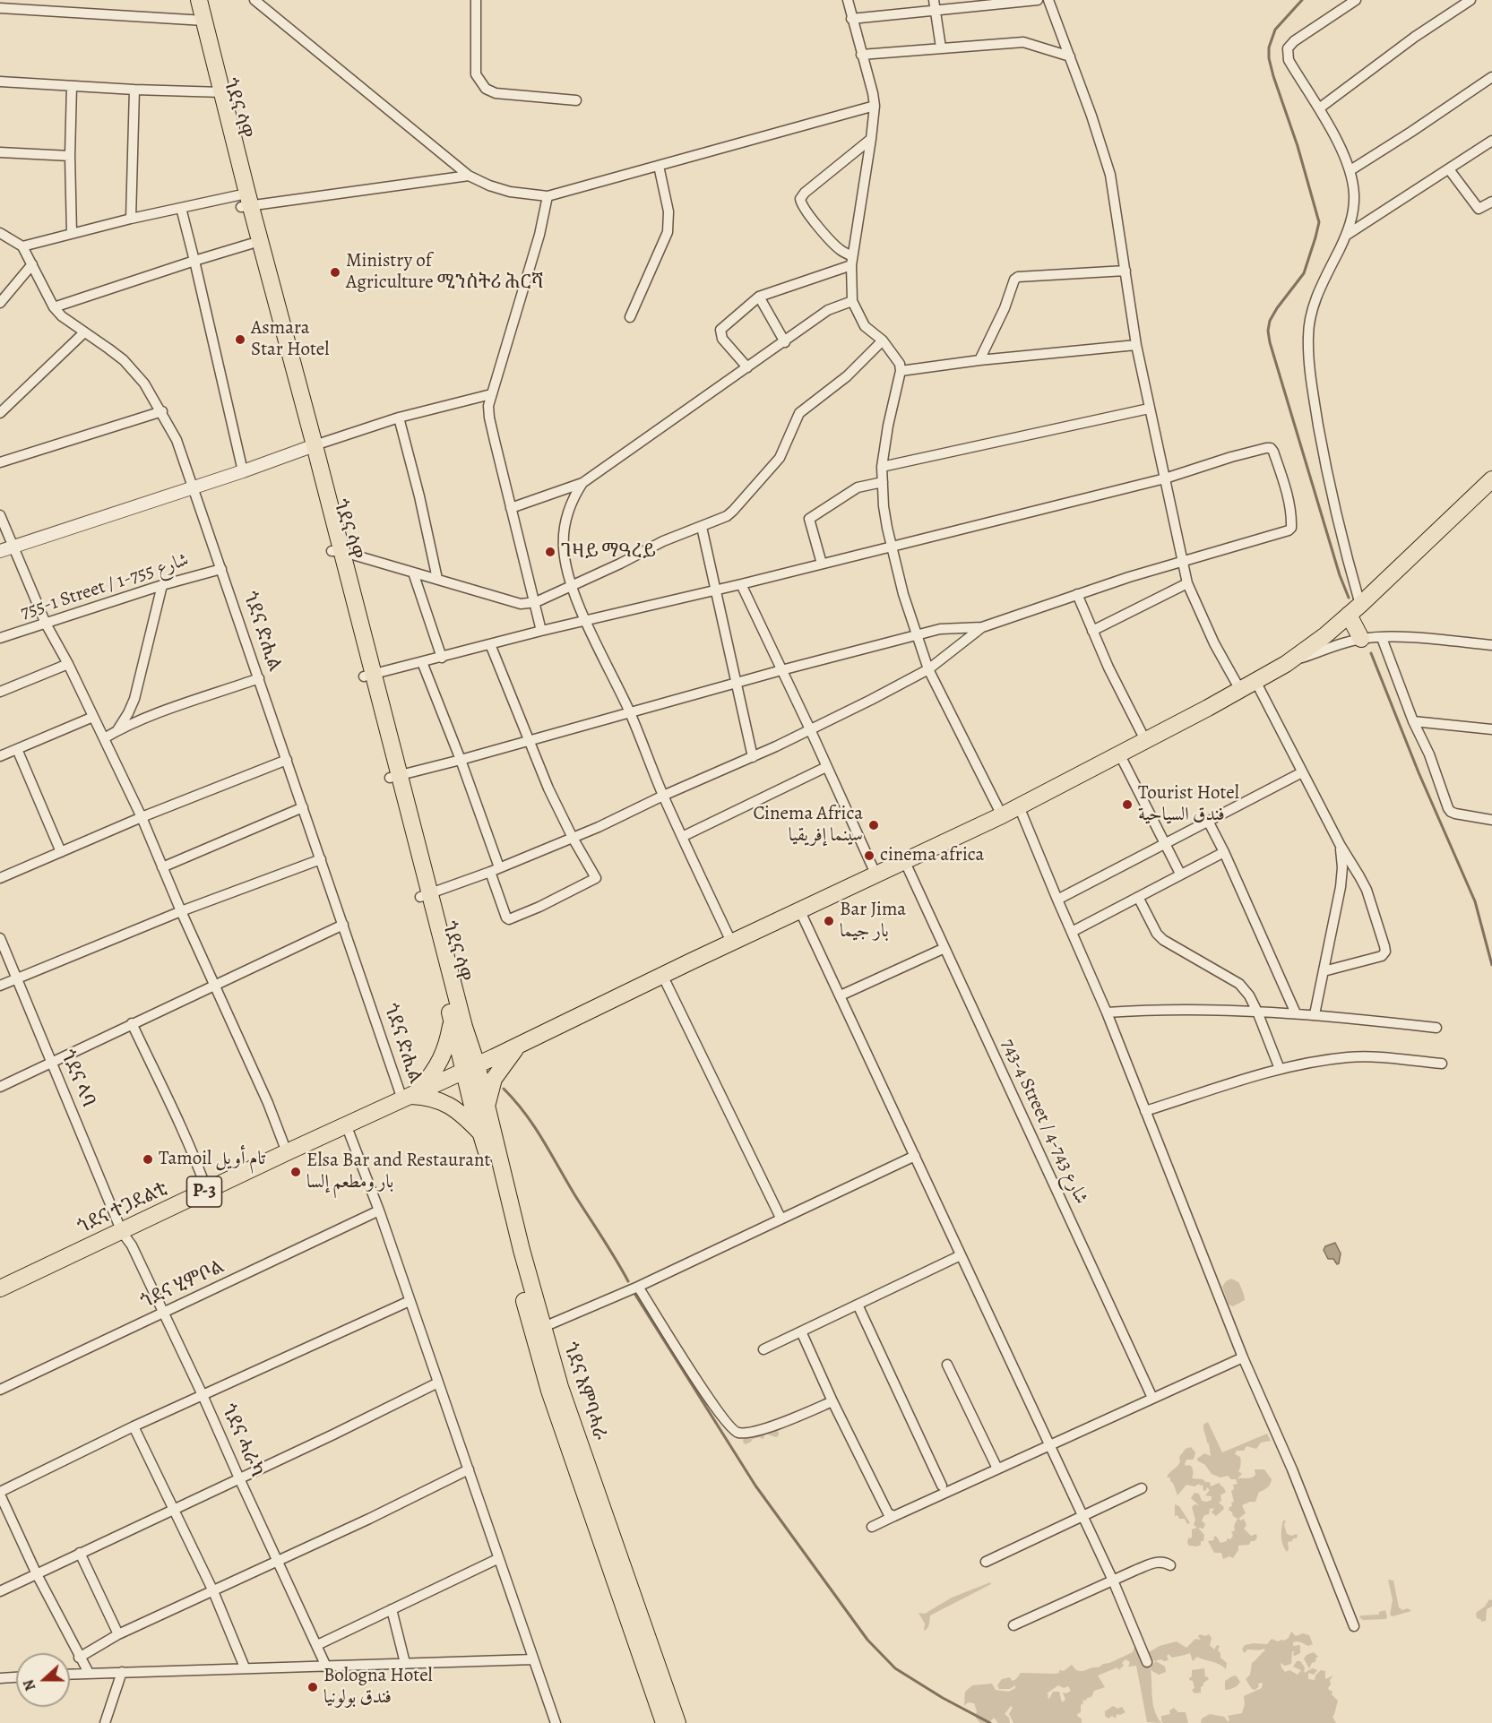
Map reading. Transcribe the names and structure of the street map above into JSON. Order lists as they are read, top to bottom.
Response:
{
  "streets": {
    "main road": [
      "ጎደና ሳዋ",
      "P-3",
      "ጎደና ተጋደልቲ",
      "ጎደና እምባሓራ"
    ],
    "street": [
      "755-1 Street / شارع 755-1",
      "ጎደና ድሒል",
      "ጎደና ላባ",
      "743-4 Street / شارع 743-4",
      "ጎደና ሂምቦል",
      "ጎደና ሓራካ"
    ]
  },
  "crossings": [
    ["ጎደና ሳዋ", "P-3"],
    ["ጎደና ሳዋ", "ጎደና እምባሓራ"],
    ["755-1 Street / شارع 755-1", "ጎደና ድሒል"],
    ["ጎደና ድሒል", "P-3"],
    ["ጎደና ድሒል", "ጎደና ተጋደልቲ"],
    ["ጎደና ላባ", "ጎደና ተጋደልቲ"],
    ["ጎደና ላባ", "ጎደና ሓራካ"],
    ["743-4 Street / شارع 743-4", "P-3"],
    ["P-3", "ጎደና ተጋደልቲ"],
    ["P-3", "ጎደና እምባሓራ"],
    ["ጎደና ተጋደልቲ", "ጎደና ሓራካ"],
    ["ጎደና ሂምቦል", "ጎደና ሓራካ"]
  ],
  "places": [
    "Ministry of Agriculture ሚንስትሪ ሕርሻ",
    "Asmara Star Hotel",
    "ገዛይ ማዓረይ",
    "Tourist Hotel فندق السياحية",
    "Cinema Africa سينما إفريقيا",
    "cinema africa",
    "Bar Jima بار جيما",
    "Tamoil تام أويل",
    "Elsa Bar and Restaurant بار ومطعم إلسا",
    "Bologna Hotel فندق بولونيا"
  ],
  "north": "left"
}
